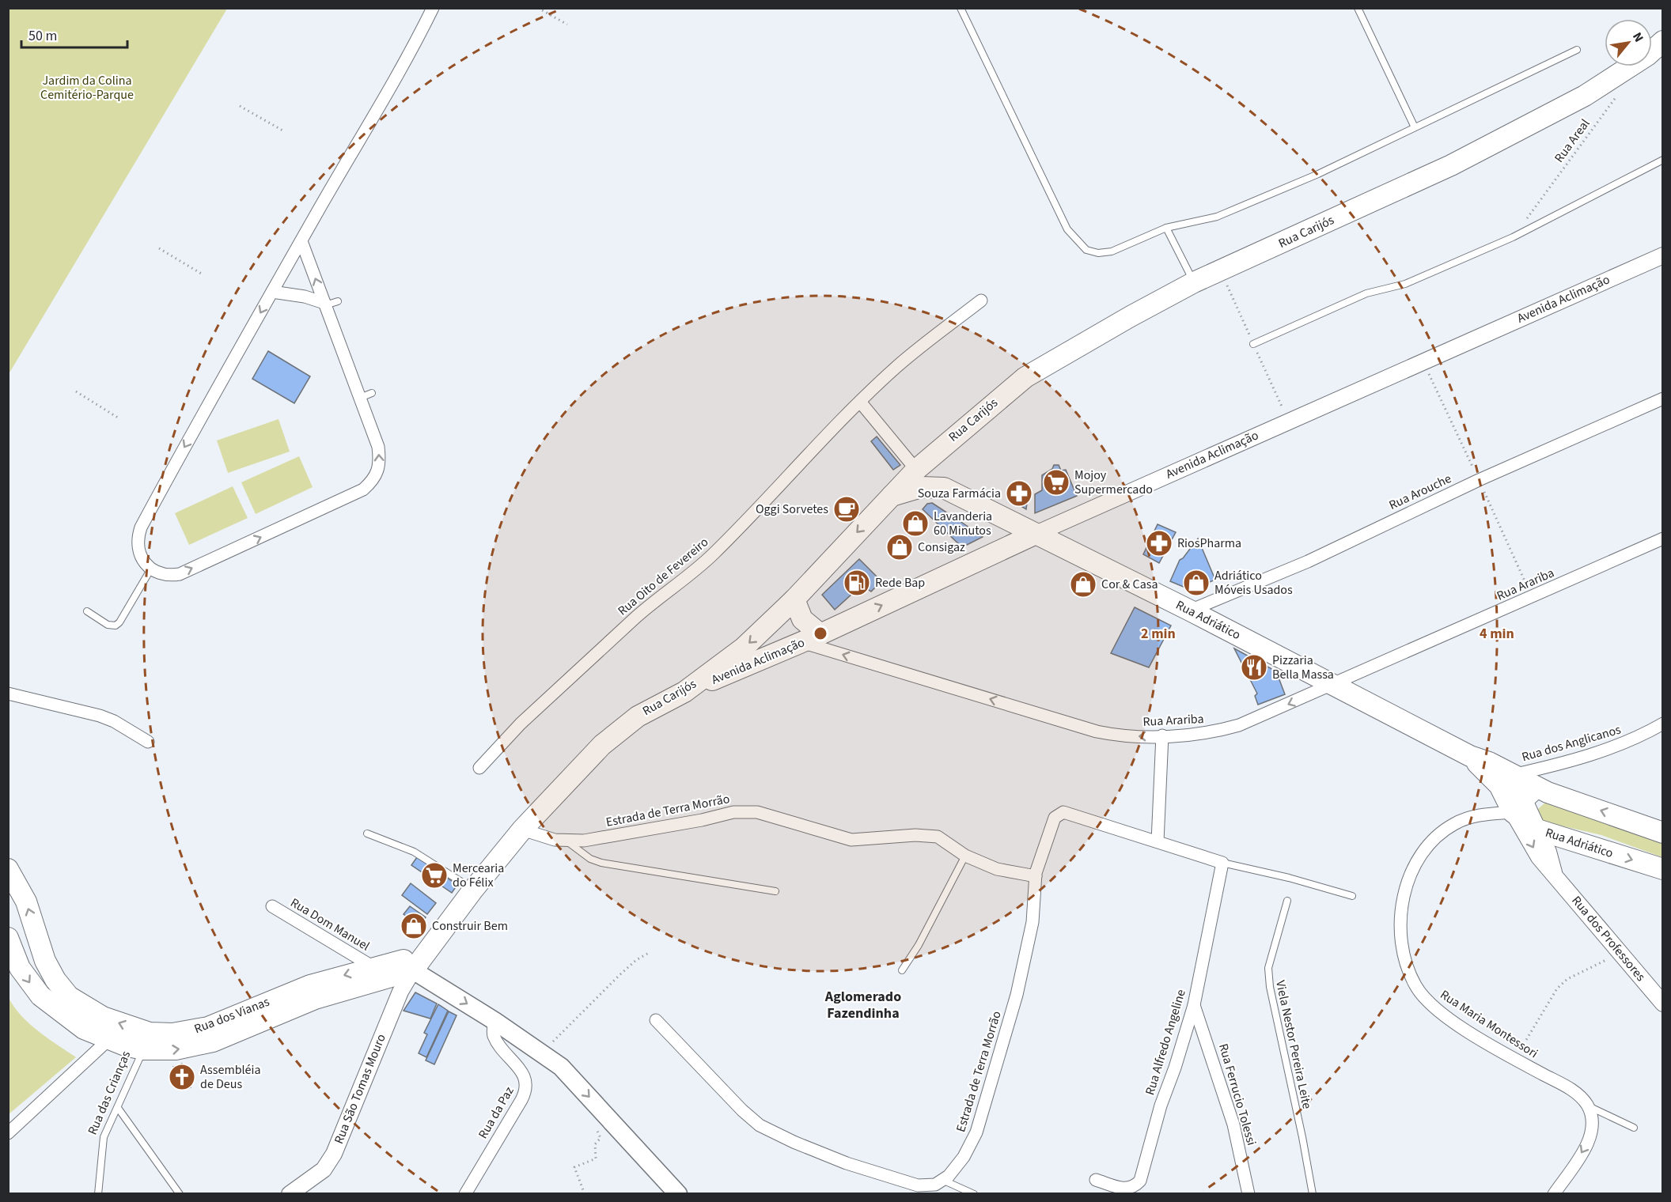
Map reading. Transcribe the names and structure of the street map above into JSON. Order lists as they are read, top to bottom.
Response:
{
  "streets": {
    "main road": [
      "Rua Carijós",
      "Avenida Aclimação",
      "Rua Adriático",
      "Rua dos Vianas"
    ],
    "street": [
      "Rua Arouche",
      "Rua Oito de Fevereiro",
      "Rua Arariba",
      "Rua dos Anglicanos",
      "Estrada de Terra Morrão",
      "Rua Dom Manuel",
      "Rua dos Professores",
      "Rua Maria Montessori",
      "Rua Alfredo Angeline",
      "Rua São Tomas Mouro",
      "Rua Ferrucio Tolessi",
      "Rua da Paz"
    ],
    "lane": ["Viela Nestor Pereira Leite", "Rua das Crianças"],
    "path": ["Rua Areal"]
  },
  "crossings": [
    ["Rua Carijós", "Avenida Aclimação"],
    ["Rua Carijós", "Rua Adriático"],
    ["Rua Carijós", "Estrada de Terra Morrão"],
    ["Rua Carijós", "Rua dos Vianas"],
    ["Rua Carijós", "Rua São Tomas Mouro"],
    ["Avenida Aclimação", "Rua Arariba"],
    ["Avenida Aclimação", "Rua Adriático"],
    ["Rua Arouche", "Rua Adriático"],
    ["Rua Arariba", "Rua Adriático"],
    ["Rua Adriático", "Rua dos Anglicanos"],
    ["Rua Adriático", "Rua dos Professores"],
    ["Rua Adriático", "Rua Maria Montessori"],
    ["Rua dos Anglicanos", "Rua dos Professores"],
    ["Rua Dom Manuel", "Rua dos Vianas"],
    ["Rua dos Professores", "Rua Maria Montessori"],
    ["Rua dos Vianas", "Rua São Tomas Mouro"],
    ["Rua dos Vianas", "Rua das Crianças"],
    ["Rua Alfredo Angeline", "Rua Ferrucio Tolessi"]
  ],
  "one_way": ["Rua Arariba"],
  "districts": ["Aglomerado Fazendinha"],
  "parks": ["Jardim da Colina Cemitério-Parque"],
  "places": {
    "supermarket": ["Mojoy Supermercado", "Mercearia do Félix"],
    "pharmacy": ["Souza Farmácia", "RiosPharma"],
    "cafe": ["Oggi Sorvetes"],
    "shop": [
      "Lavanderia 60 Minutos",
      "Consigaz",
      "Adriático Móveis Usados",
      "Cor & Casa",
      "Construir Bem"
    ],
    "fuel station": ["Rede Bap"],
    "restaurant": ["Pizzaria Bella Massa"],
    "church": ["Assembléia de Deus"]
  },
  "scale_bar": "50 m",
  "north": "top right",
  "rings": ["2 min", "4 min"]
}
